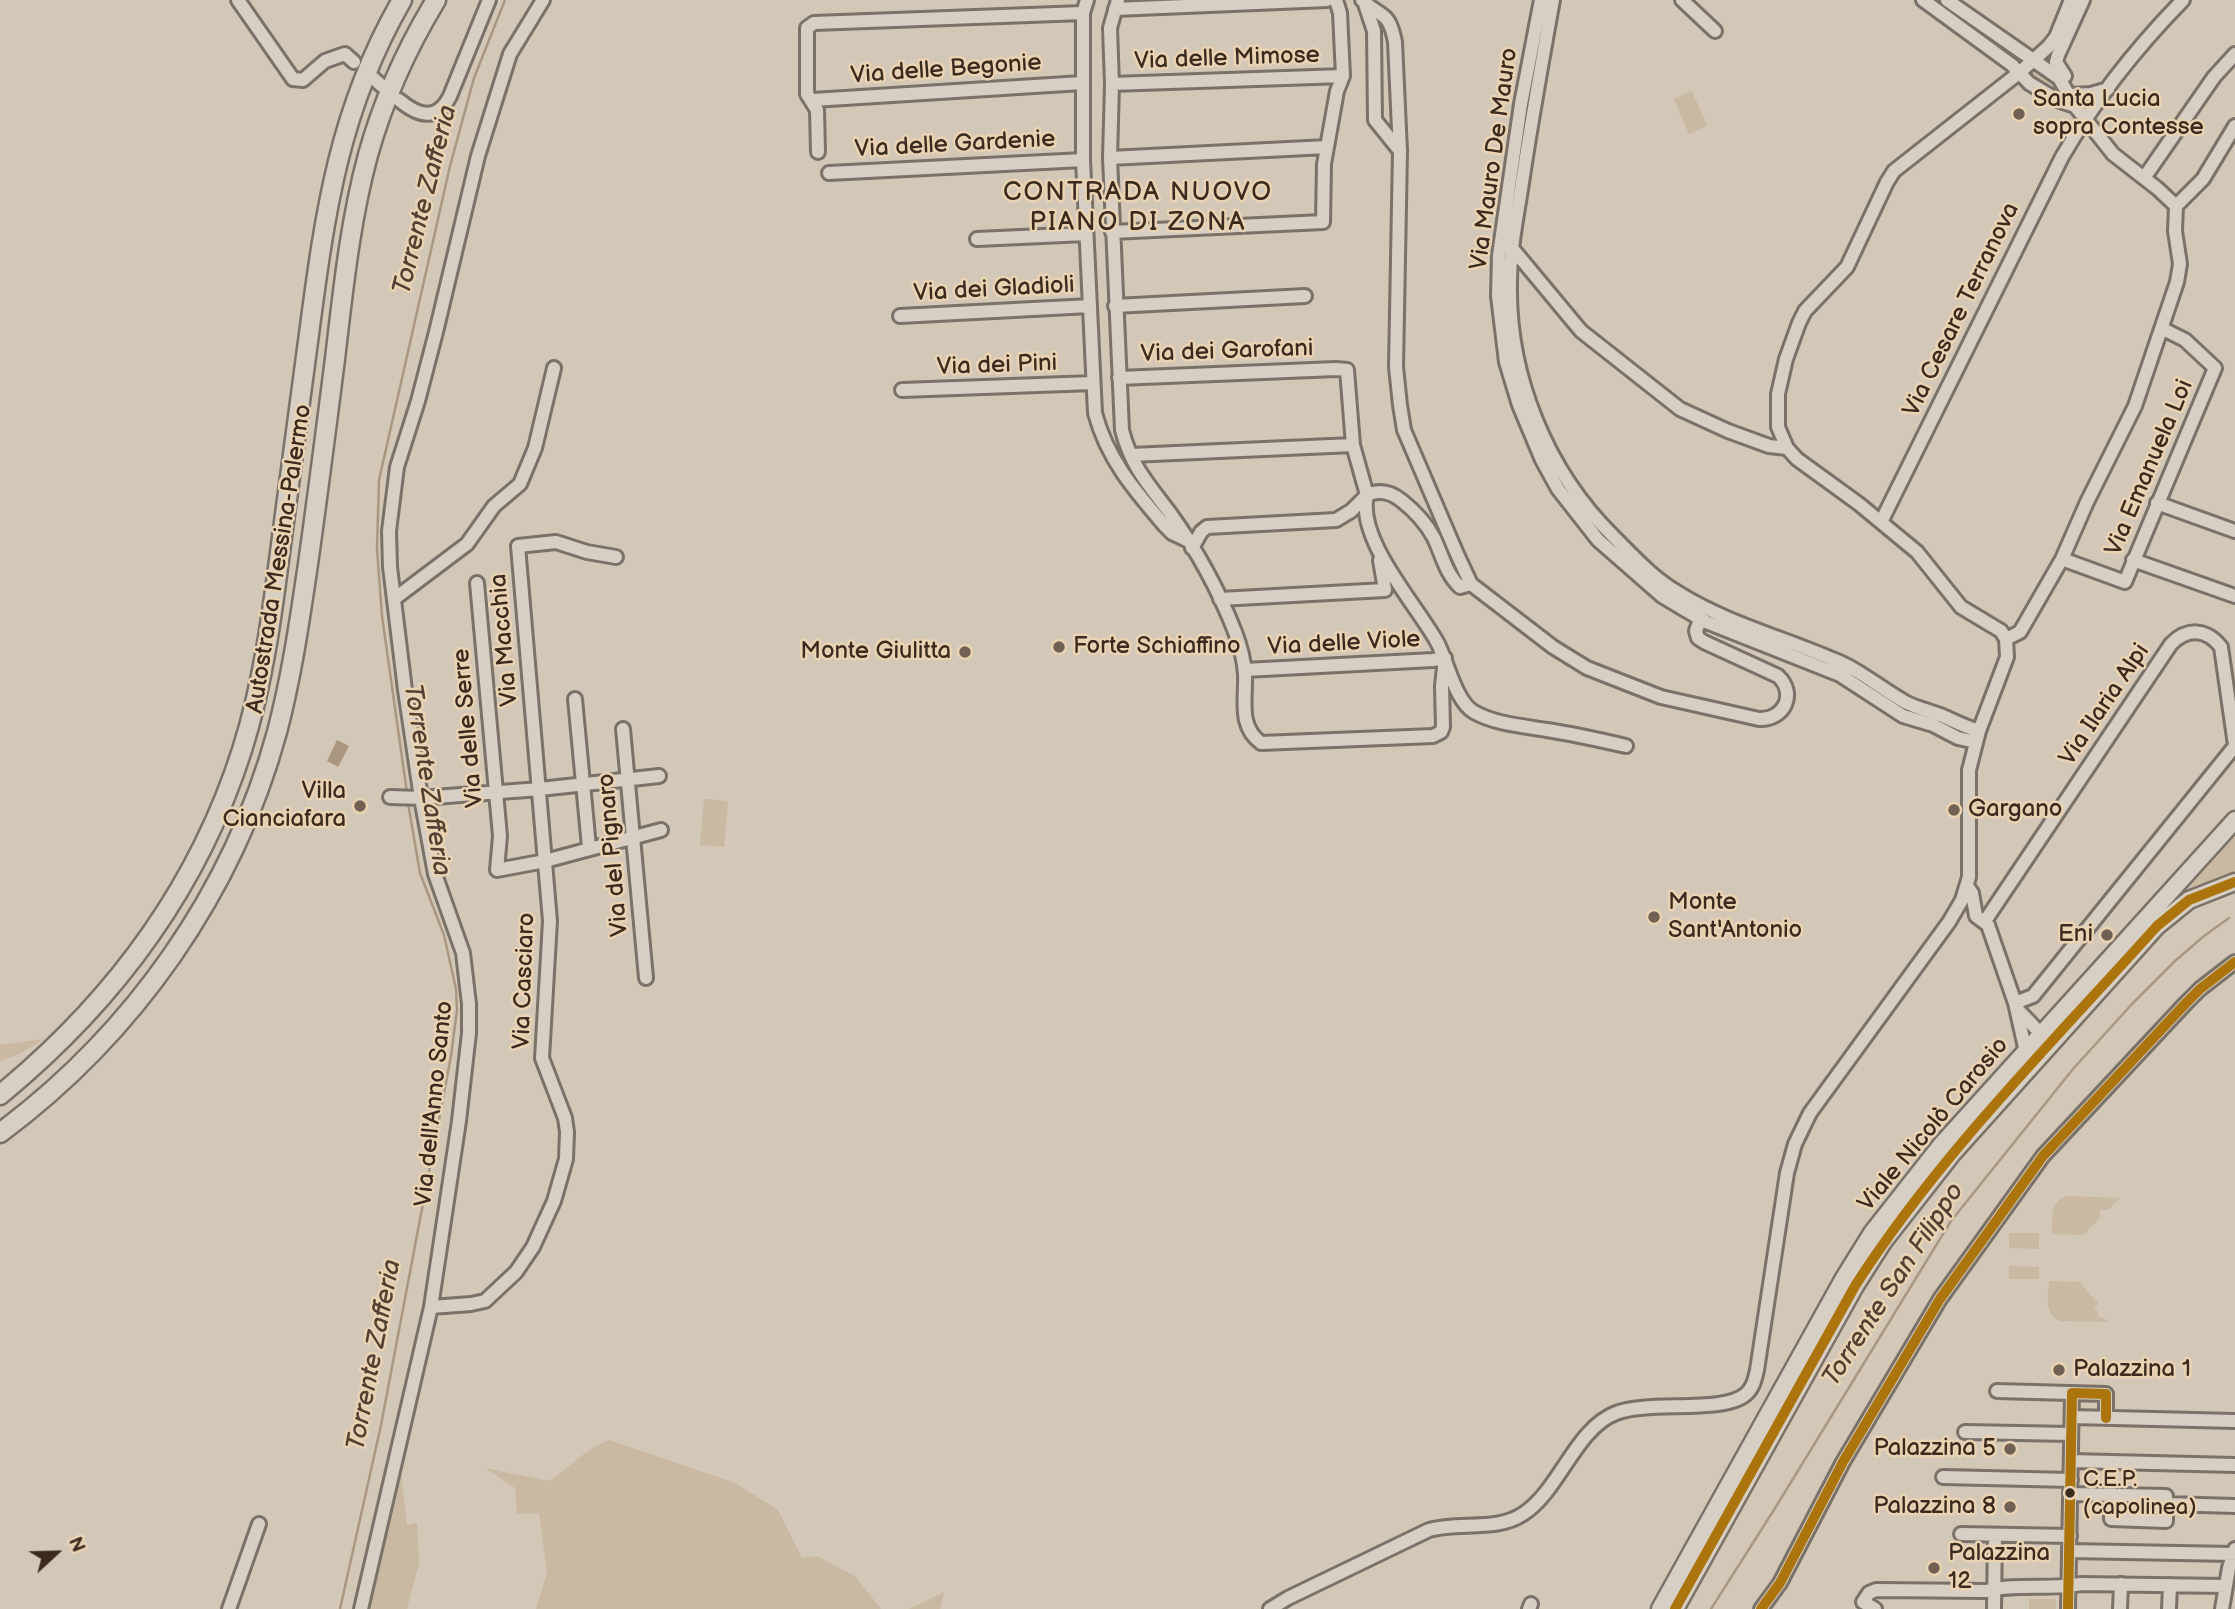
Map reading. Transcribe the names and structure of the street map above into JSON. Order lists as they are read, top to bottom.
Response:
{
  "streets": {
    "highway": ["Autostrada Messina-Palermo"],
    "main road": ["Viale Nicolò Carosio"],
    "street": [
      "Via delle Mimose",
      "Via delle Begonie",
      "Via delle Gardenie",
      "Via Mauro De Mauro",
      "Via dei Gladioli",
      "Via Cesare Terranova",
      "Via dei Garofani",
      "Via dei Pini",
      "Via Emanuela Loi",
      "Via Macchia",
      "Via delle Viole",
      "Via Ilaria Alpi",
      "Via delle Serre",
      "Via del Pignaro",
      "Via Casciaro",
      "Via dell'Anno Santo"
    ]
  },
  "crossings": [
    ["Via Macchia", "Via Casciaro"],
    ["Via delle Serre", "Via Casciaro"],
    ["Via Casciaro", "Via dell'Anno Santo"]
  ],
  "districts": ["CONTRADA NUOVO PIANO DI ZONA"],
  "water": ["Torrente Zafferia", "Torrente San Filippo"],
  "places": [
    "Santa Lucia sopra Contesse",
    "Forte Schiaffino",
    "Monte Giulitta",
    "Villa Cianciafara",
    "Gargano",
    "Monte Sant'Antonio",
    "Eni",
    "Palazzina 1",
    "Palazzina 5",
    "C.E.P. (capolinea)",
    "Palazzina 8",
    "Palazzina 12"
  ],
  "north": "right"
}
